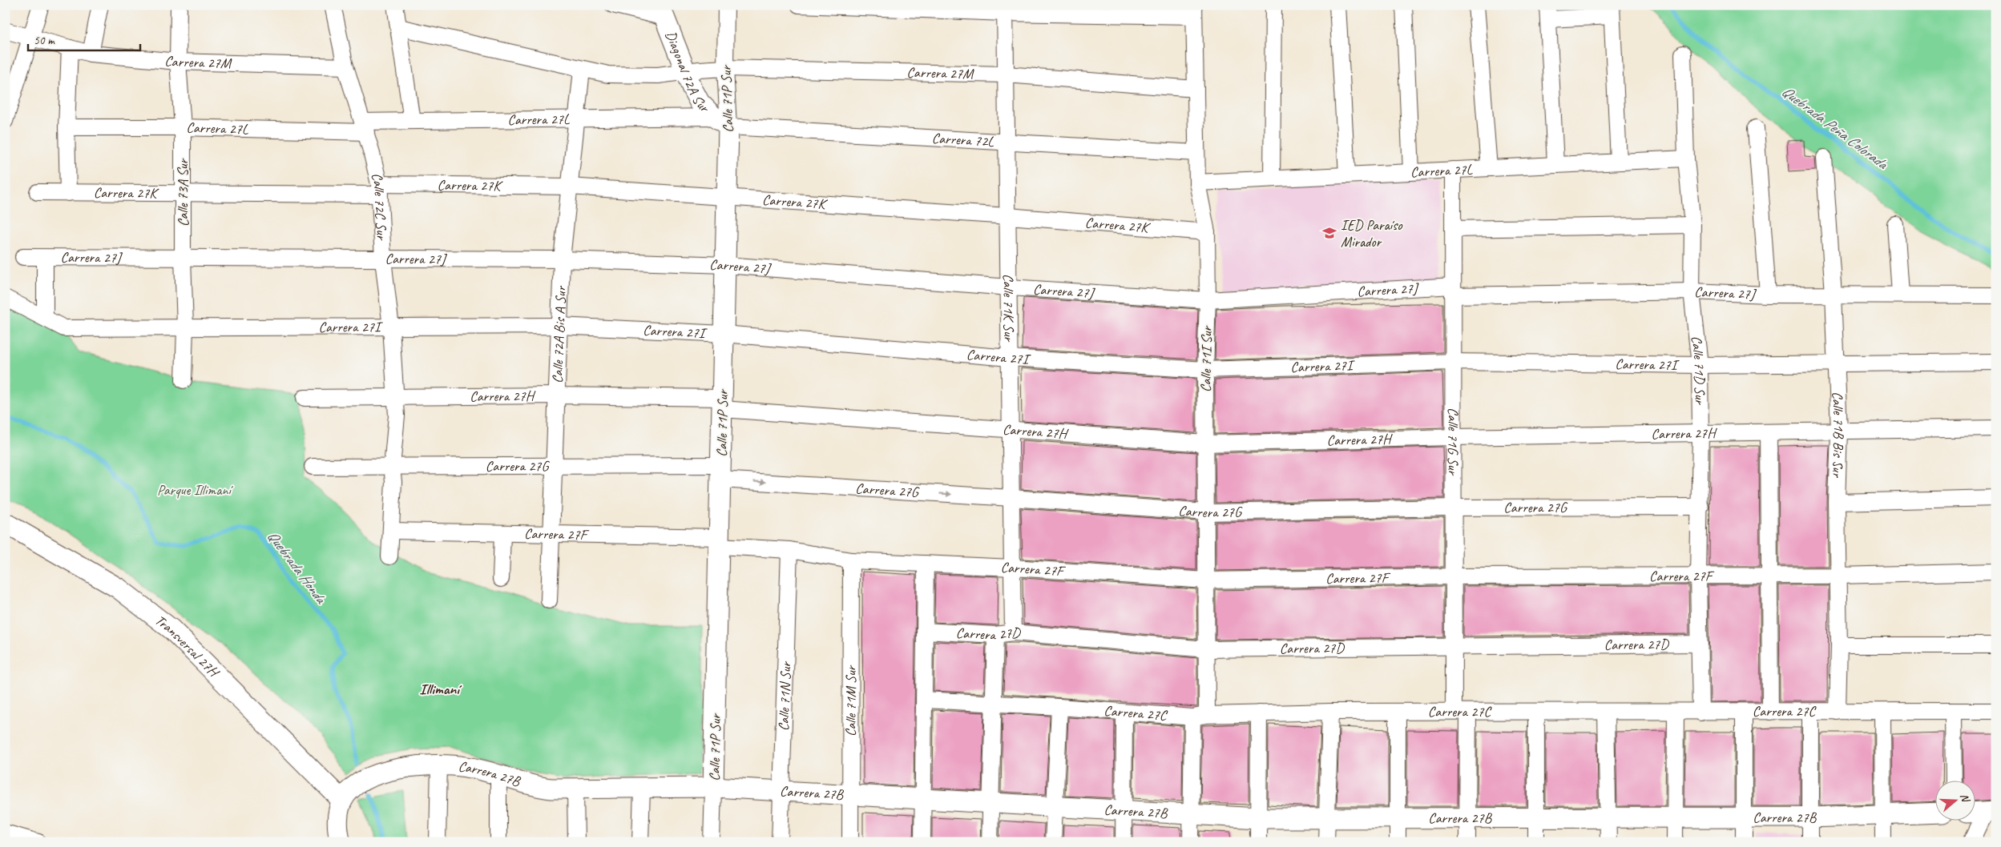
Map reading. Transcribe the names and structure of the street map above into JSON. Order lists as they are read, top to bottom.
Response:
{
  "streets": {
    "street": [
      "Carrera 27M",
      "Diagonal 72A Sur",
      "Calle 71P Sur",
      "Carrera 27L",
      "Carrera 72L",
      "Carrera 27K",
      "Calle 73A Sur",
      "Calle 72C Sur",
      "Carrera 27J",
      "Calle 71K Sur",
      "Carrera 27I",
      "Calle 72A Bis A Sur",
      "Calle 71I Sur",
      "Calle 71D Sur",
      "Carrera 27H",
      "Calle 71B Bis Sur",
      "Calle 71G Sur",
      "Carrera 27G",
      "Carrera 27F",
      "Carrera 27D",
      "Transversal 27H",
      "Calle 71N Sur",
      "Calle 71M Sur",
      "Carrera 27C",
      "Carrera 27B"
    ]
  },
  "crossings": [
    ["Carrera 27M", "Diagonal 72A Sur"],
    ["Carrera 27M", "Calle 71P Sur"],
    ["Carrera 27M", "Calle 73A Sur"],
    ["Carrera 27M", "Calle 72C Sur"],
    ["Carrera 27M", "Calle 71K Sur"],
    ["Carrera 27M", "Calle 72A Bis A Sur"],
    ["Carrera 27M", "Calle 71I Sur"],
    ["Diagonal 72A Sur", "Calle 71P Sur"],
    ["Diagonal 72A Sur", "Carrera 27L"],
    ["Diagonal 72A Sur", "Carrera 72L"],
    ["Calle 71P Sur", "Carrera 27L"],
    ["Calle 71P Sur", "Carrera 72L"],
    ["Calle 71P Sur", "Carrera 27K"],
    ["Calle 71P Sur", "Carrera 27J"],
    ["Calle 71P Sur", "Carrera 27I"],
    ["Calle 71P Sur", "Carrera 27H"],
    ["Calle 71P Sur", "Carrera 27G"],
    ["Calle 71P Sur", "Carrera 27F"],
    ["Calle 71P Sur", "Carrera 27B"],
    ["Carrera 27L", "Carrera 72L"],
    ["Carrera 27L", "Calle 73A Sur"],
    ["Carrera 27L", "Calle 72C Sur"],
    ["Carrera 27L", "Calle 72A Bis A Sur"],
    ["Carrera 27L", "Calle 71I Sur"],
    ["Carrera 27L", "Calle 71D Sur"],
    ["Carrera 27L", "Calle 71G Sur"],
    ["Carrera 72L", "Calle 71K Sur"],
    ["Carrera 72L", "Calle 71I Sur"],
    ["Carrera 27K", "Calle 73A Sur"],
    ["Carrera 27K", "Calle 72C Sur"],
    ["Carrera 27K", "Calle 71K Sur"],
    ["Carrera 27K", "Calle 72A Bis A Sur"],
    ["Carrera 27K", "Calle 71I Sur"],
    ["Calle 73A Sur", "Carrera 27J"],
    ["Calle 73A Sur", "Carrera 27I"],
    ["Calle 72C Sur", "Carrera 27J"],
    ["Calle 72C Sur", "Carrera 27I"],
    ["Calle 72C Sur", "Carrera 27H"],
    ["Calle 72C Sur", "Carrera 27G"],
    ["Calle 72C Sur", "Carrera 27F"],
    ["Carrera 27J", "Calle 71K Sur"],
    ["Carrera 27J", "Calle 72A Bis A Sur"],
    ["Carrera 27J", "Calle 71I Sur"],
    ["Carrera 27J", "Calle 71D Sur"],
    ["Carrera 27J", "Calle 71B Bis Sur"],
    ["Carrera 27J", "Calle 71G Sur"],
    ["Calle 71K Sur", "Carrera 27I"],
    ["Calle 71K Sur", "Carrera 27H"],
    ["Calle 71K Sur", "Carrera 27G"],
    ["Calle 71K Sur", "Carrera 27F"],
    ["Calle 71K Sur", "Carrera 27D"],
    ["Carrera 27I", "Calle 72A Bis A Sur"],
    ["Carrera 27I", "Calle 71I Sur"],
    ["Carrera 27I", "Calle 71D Sur"],
    ["Carrera 27I", "Calle 71B Bis Sur"],
    ["Carrera 27I", "Calle 71G Sur"],
    ["Calle 72A Bis A Sur", "Carrera 27H"],
    ["Calle 72A Bis A Sur", "Carrera 27G"],
    ["Calle 72A Bis A Sur", "Carrera 27F"],
    ["Calle 71I Sur", "Carrera 27H"],
    ["Calle 71I Sur", "Carrera 27G"],
    ["Calle 71I Sur", "Carrera 27F"],
    ["Calle 71I Sur", "Carrera 27D"],
    ["Calle 71I Sur", "Carrera 27C"],
    ["Calle 71I Sur", "Carrera 27B"],
    ["Calle 71D Sur", "Carrera 27H"],
    ["Calle 71D Sur", "Carrera 27G"],
    ["Calle 71D Sur", "Carrera 27F"],
    ["Calle 71D Sur", "Carrera 27D"],
    ["Calle 71D Sur", "Carrera 27C"],
    ["Carrera 27H", "Calle 71B Bis Sur"],
    ["Carrera 27H", "Calle 71G Sur"],
    ["Calle 71B Bis Sur", "Carrera 27F"],
    ["Calle 71B Bis Sur", "Carrera 27C"],
    ["Calle 71G Sur", "Carrera 27G"],
    ["Calle 71G Sur", "Carrera 27F"],
    ["Calle 71G Sur", "Carrera 27D"],
    ["Calle 71G Sur", "Carrera 27C"],
    ["Calle 71G Sur", "Carrera 27B"],
    ["Carrera 27F", "Calle 71N Sur"],
    ["Carrera 27F", "Calle 71M Sur"],
    ["Transversal 27H", "Carrera 27B"],
    ["Calle 71N Sur", "Carrera 27B"],
    ["Calle 71M Sur", "Carrera 27B"]
  ],
  "districts": ["Illimaní"],
  "water": ["Quebrada Peña Colorada", "Quebrada Honda"],
  "parks": ["Parque Illimaní"],
  "places": {
    "school or university": ["IED Paraíso Mirador"]
  },
  "scale_bar": "50 m",
  "north": "right"
}
